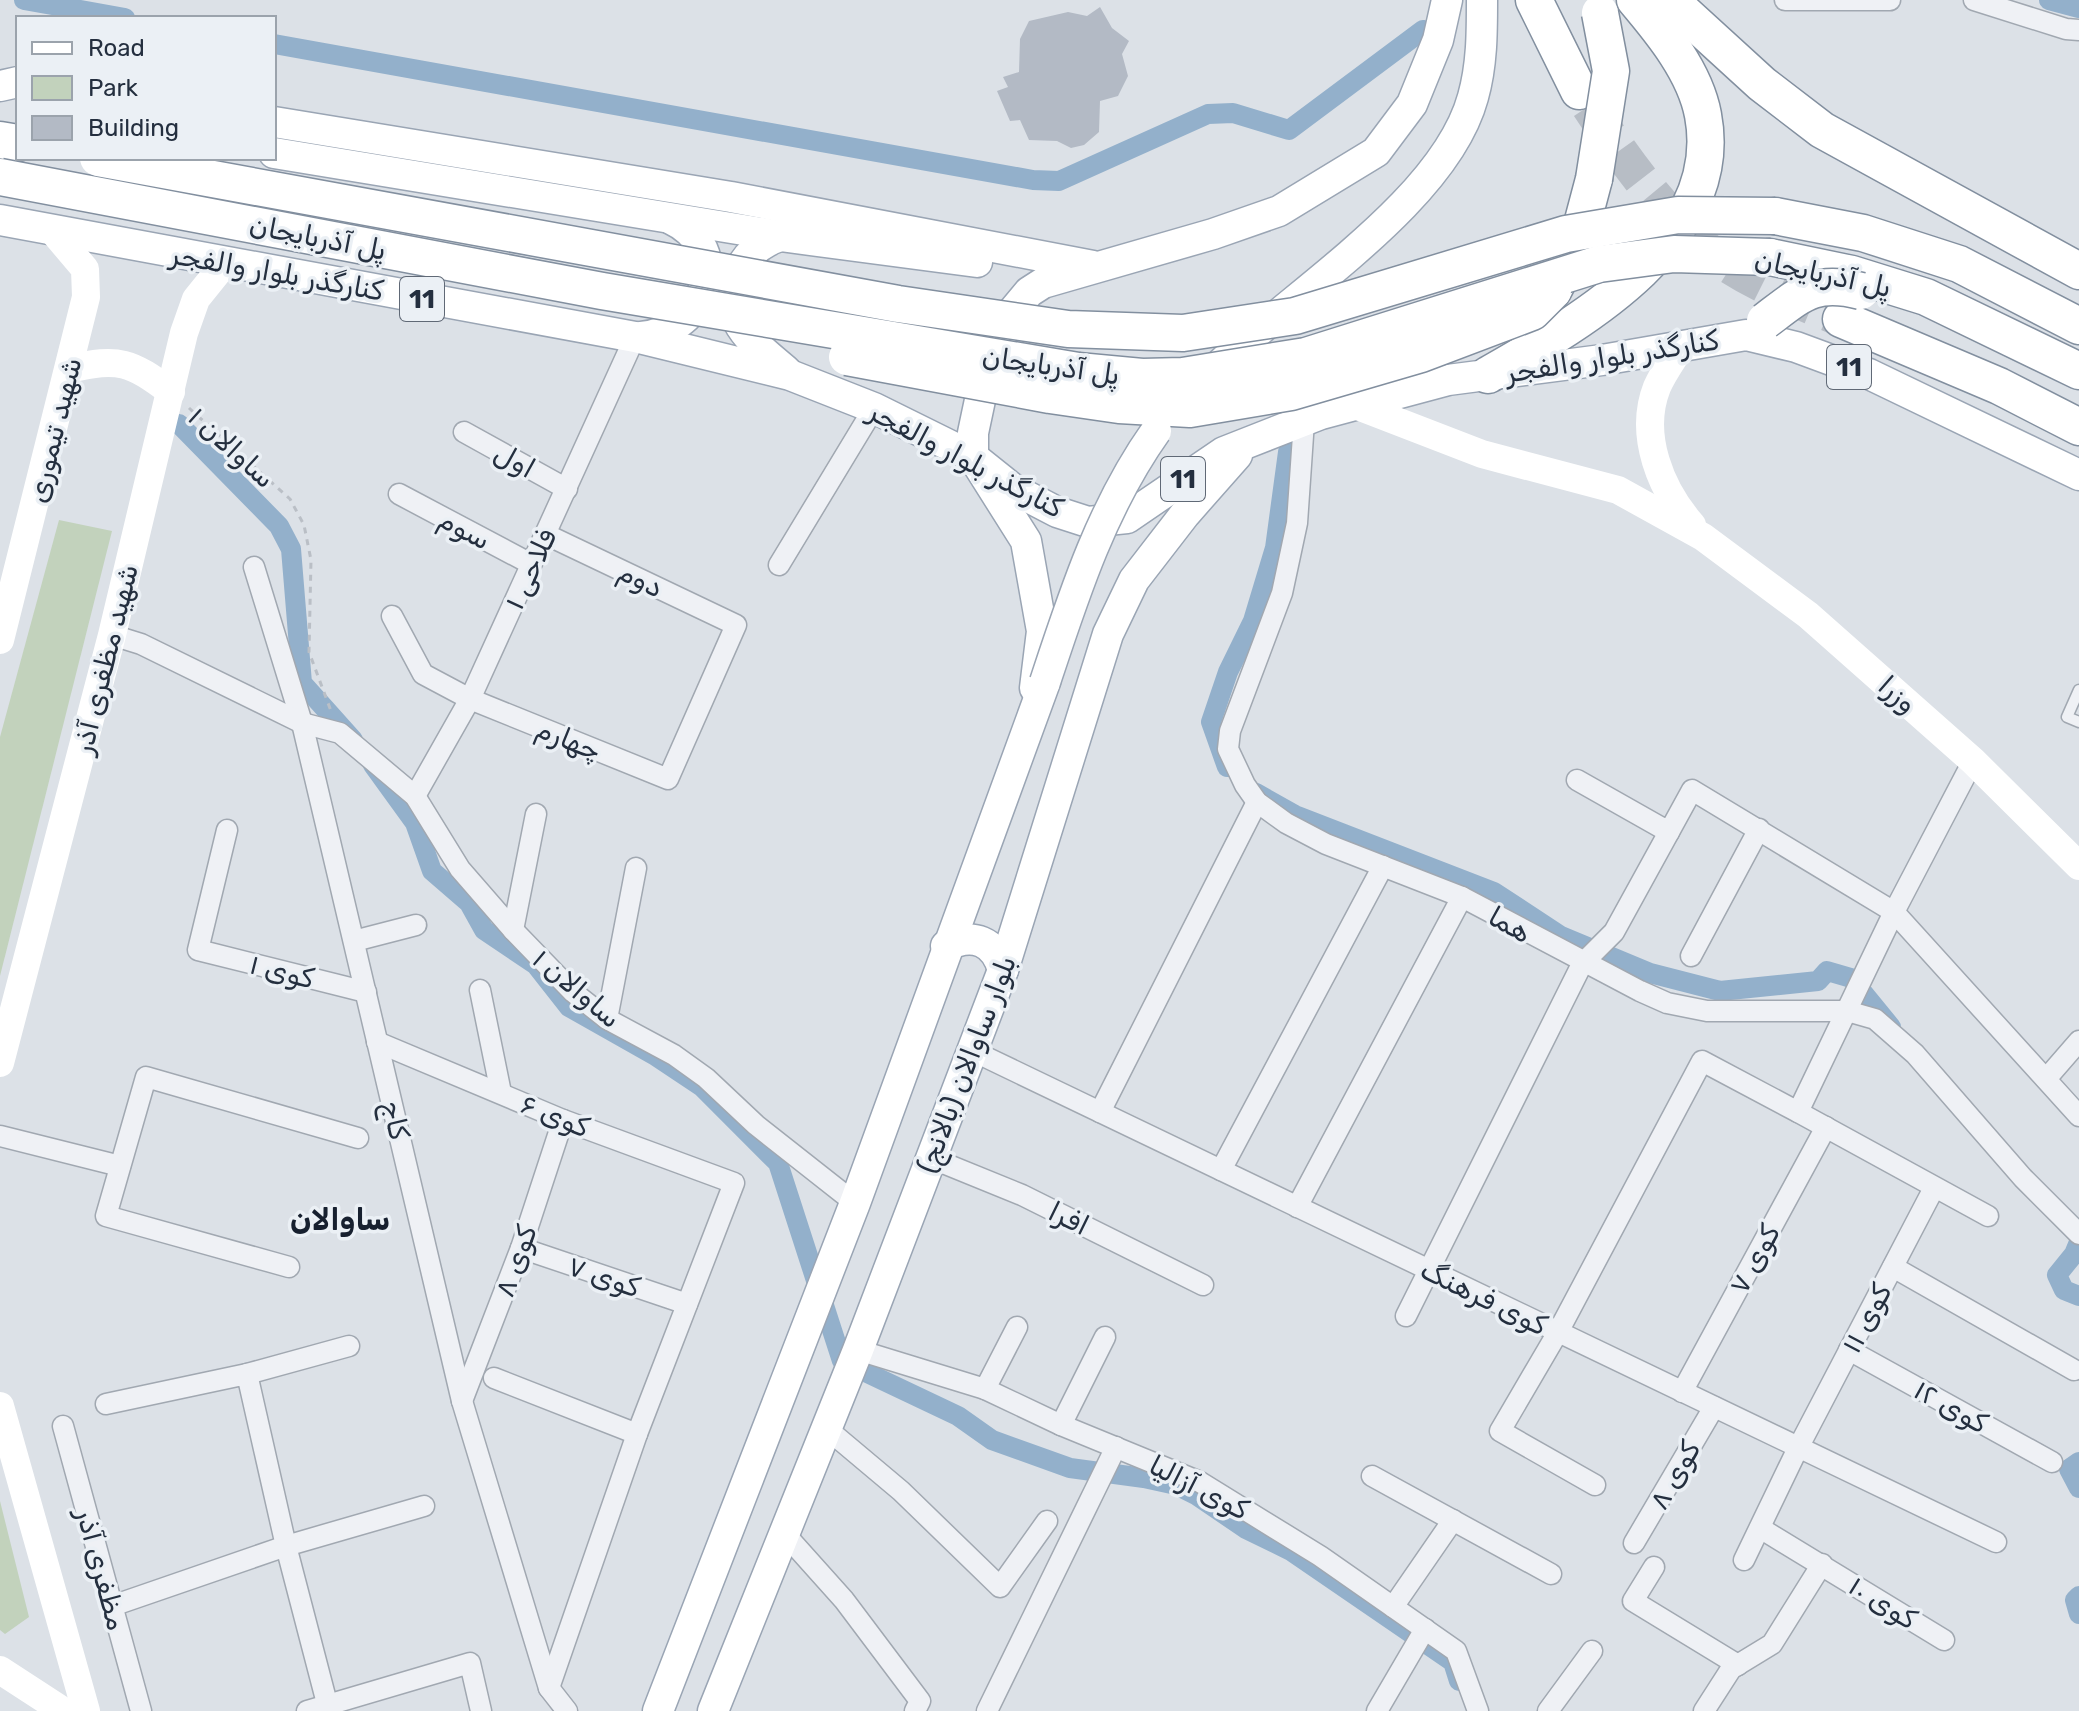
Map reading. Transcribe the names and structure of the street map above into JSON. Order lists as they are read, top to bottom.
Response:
{
  "streets": {
    "highway": ["پل آذربایجان", "11"],
    "main road": [
      "کنارگذر بلوار والفجر",
      "شهید تیموری",
      "شهید مظفری آذر",
      "وزرا",
      "بلوار ساوالان (بالانج)"
    ],
    "street": [
      "ساوالان ۱",
      "اول",
      "سوم",
      "فلاحی ۱",
      "دوم",
      "چهارم",
      "هما",
      "کوی ۱",
      "کوی ۶",
      "کاج",
      "افرا",
      "کوی ۷",
      "کوی ۸",
      "کوی فرهنگ",
      "کوی ۱۱",
      "کوی ۱۲",
      "کوی آزالیا",
      "مظفری آذر",
      "کوی ۱۰"
    ]
  },
  "crossings": [
    ["کنارگذر بلوار والفجر", "11"],
    ["کنارگذر بلوار والفجر", "شهید تیموری"],
    ["کنارگذر بلوار والفجر", "فلاحی ۱"],
    ["کنارگذر بلوار والفجر", "شهید مظفری آذر"],
    ["کنارگذر بلوار والفجر", "هما"],
    ["کنارگذر بلوار والفجر", "بلوار ساوالان (بالانج)"],
    ["ساوالان ۱", "فلاحی ۱"],
    ["ساوالان ۱", "شهید مظفری آذر"],
    ["ساوالان ۱", "بلوار ساوالان (بالانج)"],
    ["ساوالان ۱", "کاج"],
    ["اول", "فلاحی ۱"],
    ["سوم", "فلاحی ۱"],
    ["فلاحی ۱", "دوم"],
    ["فلاحی ۱", "چهارم"],
    ["دوم", "چهارم"],
    ["کوی ۱", "کاج"],
    ["بلوار ساوالان (بالانج)", "افرا"],
    ["بلوار ساوالان (بالانج)", "کوی فرهنگ"],
    ["بلوار ساوالان (بالانج)", "کوی آزالیا"],
    ["کوی ۶", "کاج"],
    ["کوی ۶", "کوی ۷"],
    ["کوی ۶", "کوی ۸"],
    ["کاج", "کوی ۸"],
    ["کوی ۷", "کوی ۸"],
    ["کوی ۷", "کوی فرهنگ"],
    ["کوی ۸", "کوی فرهنگ"],
    ["کوی فرهنگ", "کوی ۱۱"],
    ["کوی ۱۱", "کوی ۱۲"],
    ["کوی ۱۱", "کوی ۱۰"]
  ],
  "districts": ["ساوالان"],
  "legend": ["Road", "Park", "Building"]
}
